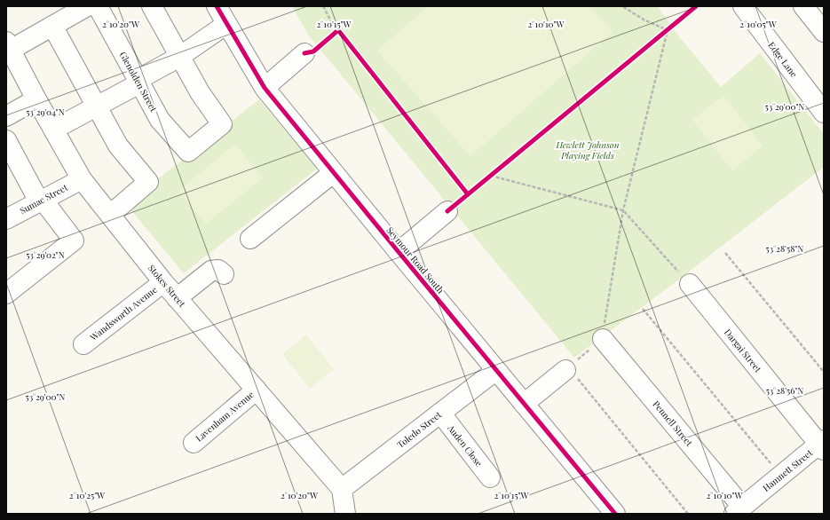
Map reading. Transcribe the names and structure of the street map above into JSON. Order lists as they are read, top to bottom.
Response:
{
  "streets": {
    "street": [
      "Edge Lane",
      "Glenolden Street",
      "Sumac Street",
      "Seymour Road South",
      "Stokes Street",
      "Wandsworth Avenue",
      "Dargai Street",
      "Lavenham Avenue",
      "Pennell Street",
      "Toledo Street",
      "Auden Close",
      "Hamnett Street"
    ]
  },
  "crossings": [
    ["Sumac Street", "Stokes Street"],
    ["Seymour Road South", "Toledo Street"],
    ["Stokes Street", "Wandsworth Avenue"],
    ["Stokes Street", "Lavenham Avenue"],
    ["Stokes Street", "Toledo Street"],
    ["Dargai Street", "Hamnett Street"],
    ["Pennell Street", "Hamnett Street"],
    ["Toledo Street", "Auden Close"]
  ],
  "parks": ["Hewlett Johnson Playing Fields"],
  "coordinates": [
    "2°10'20\"W",
    "2°10'15\"W",
    "2°10'10\"W",
    "2°10'05\"W",
    "53°29'00\"N",
    "53°29'04\"N",
    "53°28'58\"N",
    "53°29'02\"N",
    "53°28'56\"N",
    "2°10'25\"W"
  ]
}
